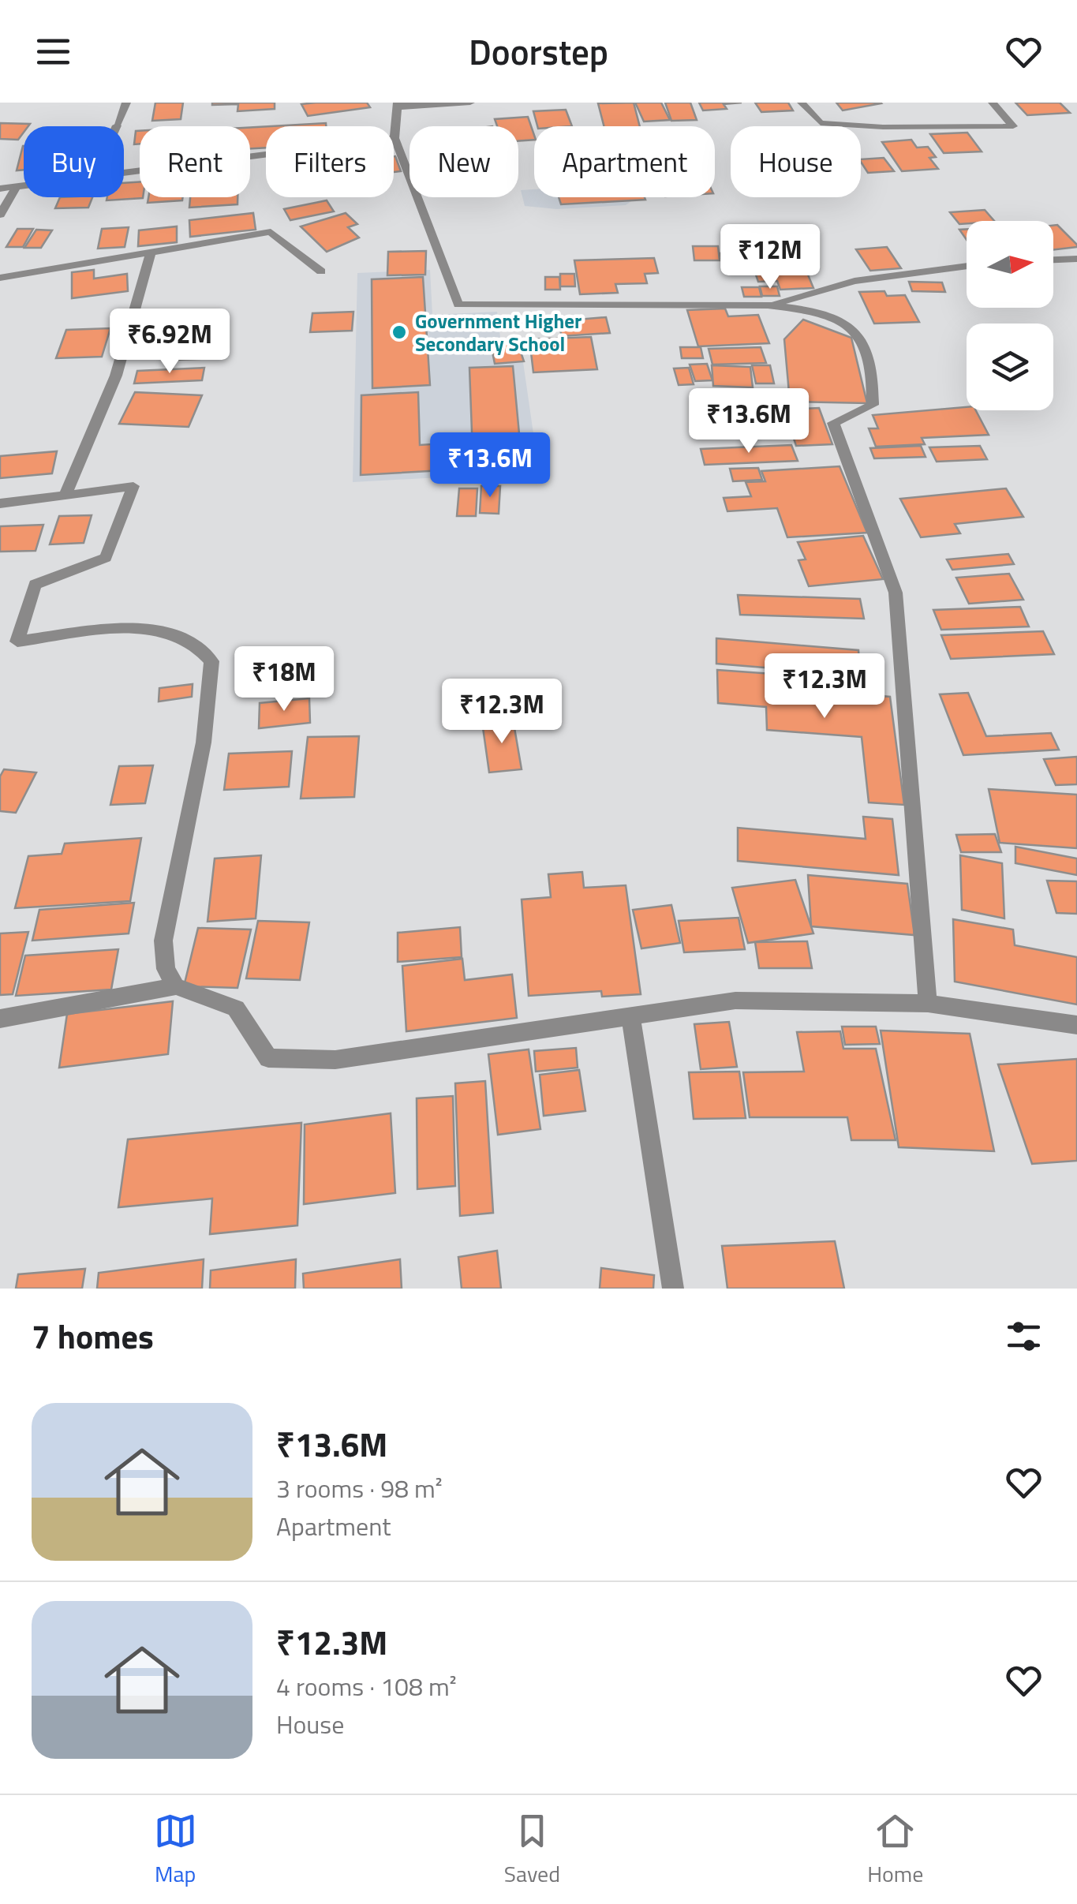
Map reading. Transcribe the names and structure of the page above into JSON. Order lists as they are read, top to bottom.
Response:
{
  "places": ["Government Higher Secondary School"],
  "north": "right",
  "page": {
    "header": "Doorstep",
    "chip": [
      "Buy",
      "Rent",
      "Filters",
      "New",
      "Apartment",
      "House"
    ],
    "price": [
      "₹12M",
      "₹6.92M",
      "₹13.6M",
      "₹13.6M",
      "₹18M",
      "₹12.3M",
      "₹12.3M"
    ],
    "heading": "7 homes",
    "list": [
      {
        "name": "₹13.6M",
        "note": "3 rooms · 98 m² · Apartment"
      },
      {
        "name": "₹12.3M",
        "note": "4 rooms · 108 m² · House"
      }
    ],
    "tabs": ["Map", "Saved", "Home"]
  }
}
